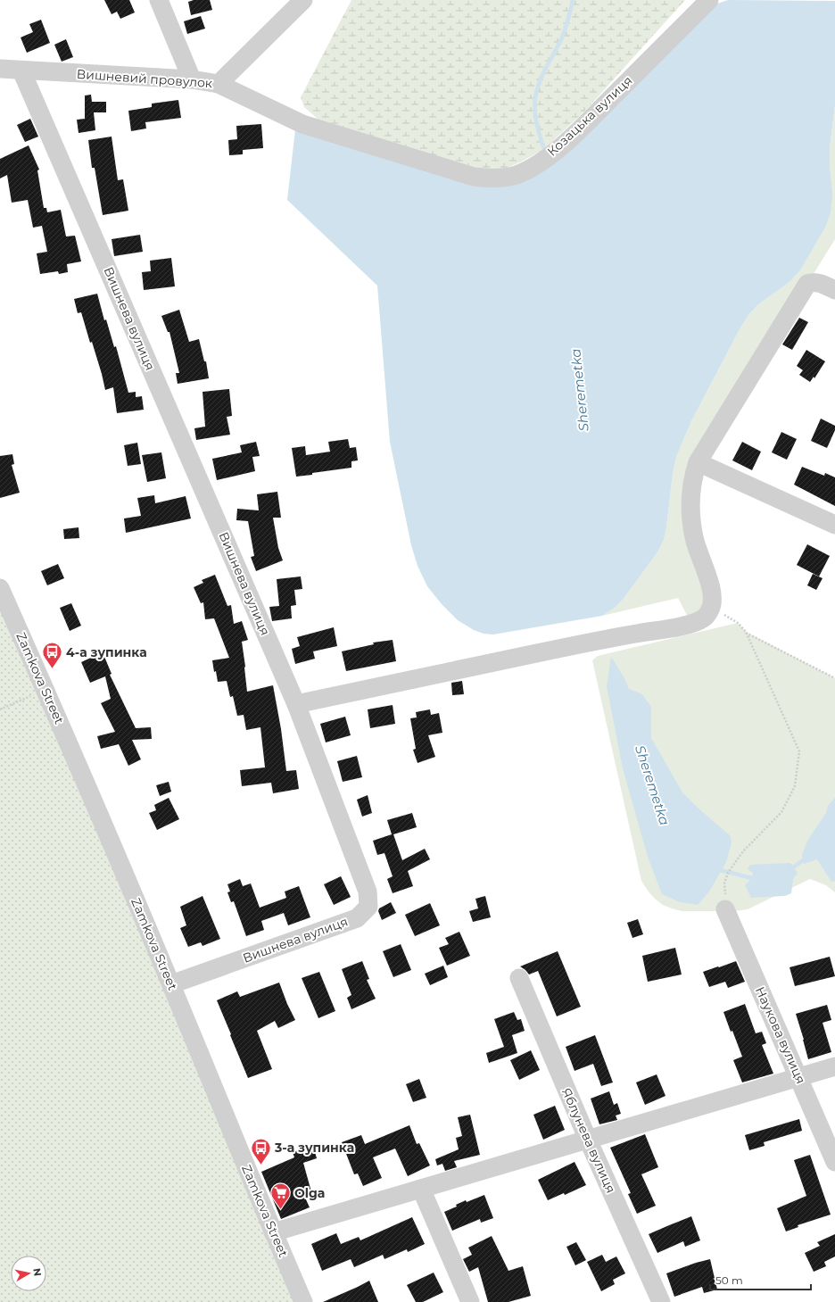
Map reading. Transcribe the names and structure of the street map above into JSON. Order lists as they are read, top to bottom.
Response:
{
  "streets": {
    "street": [
      "Вишневий провулок",
      "Козацька вулиця",
      "Вишнева вулиця",
      "Zamkova Street",
      "Наукова вулиця",
      "Яблунева вулиця"
    ]
  },
  "crossings": [
    ["Вишневий провулок", "Козацька вулиця"],
    ["Вишневий провулок", "Вишнева вулиця"],
    ["Вишнева вулиця", "Zamkova Street"]
  ],
  "water": ["Sheremetka"],
  "places": {
    "bus stop": ["4-а зупинка", "3-а зупинка"],
    "supermarket": ["Olga"]
  },
  "scale_bar": "50 m",
  "north": "right"
}
